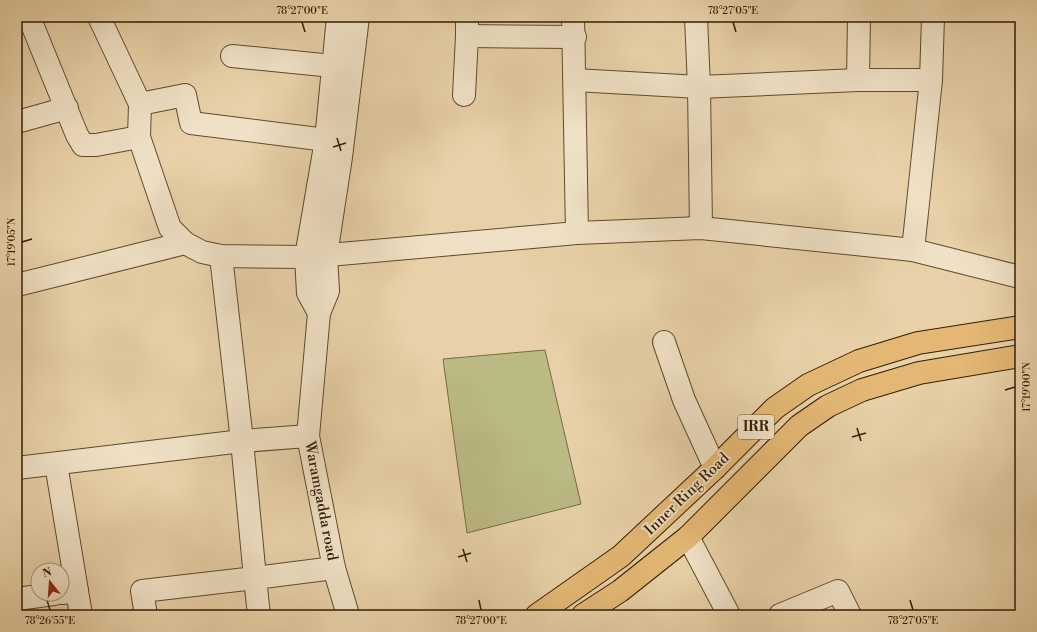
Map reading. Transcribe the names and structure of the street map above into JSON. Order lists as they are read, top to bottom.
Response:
{
  "streets": {
    "highway": ["IRR", "Inner Ring Road"],
    "street": ["Waramgadda road"]
  },
  "north": "top",
  "coordinates": [
    "78°27'00\"E",
    "78°27'05\"E",
    "17°19'05\"N",
    "17°19'00\"N",
    "78°26'55\"E"
  ]
}
